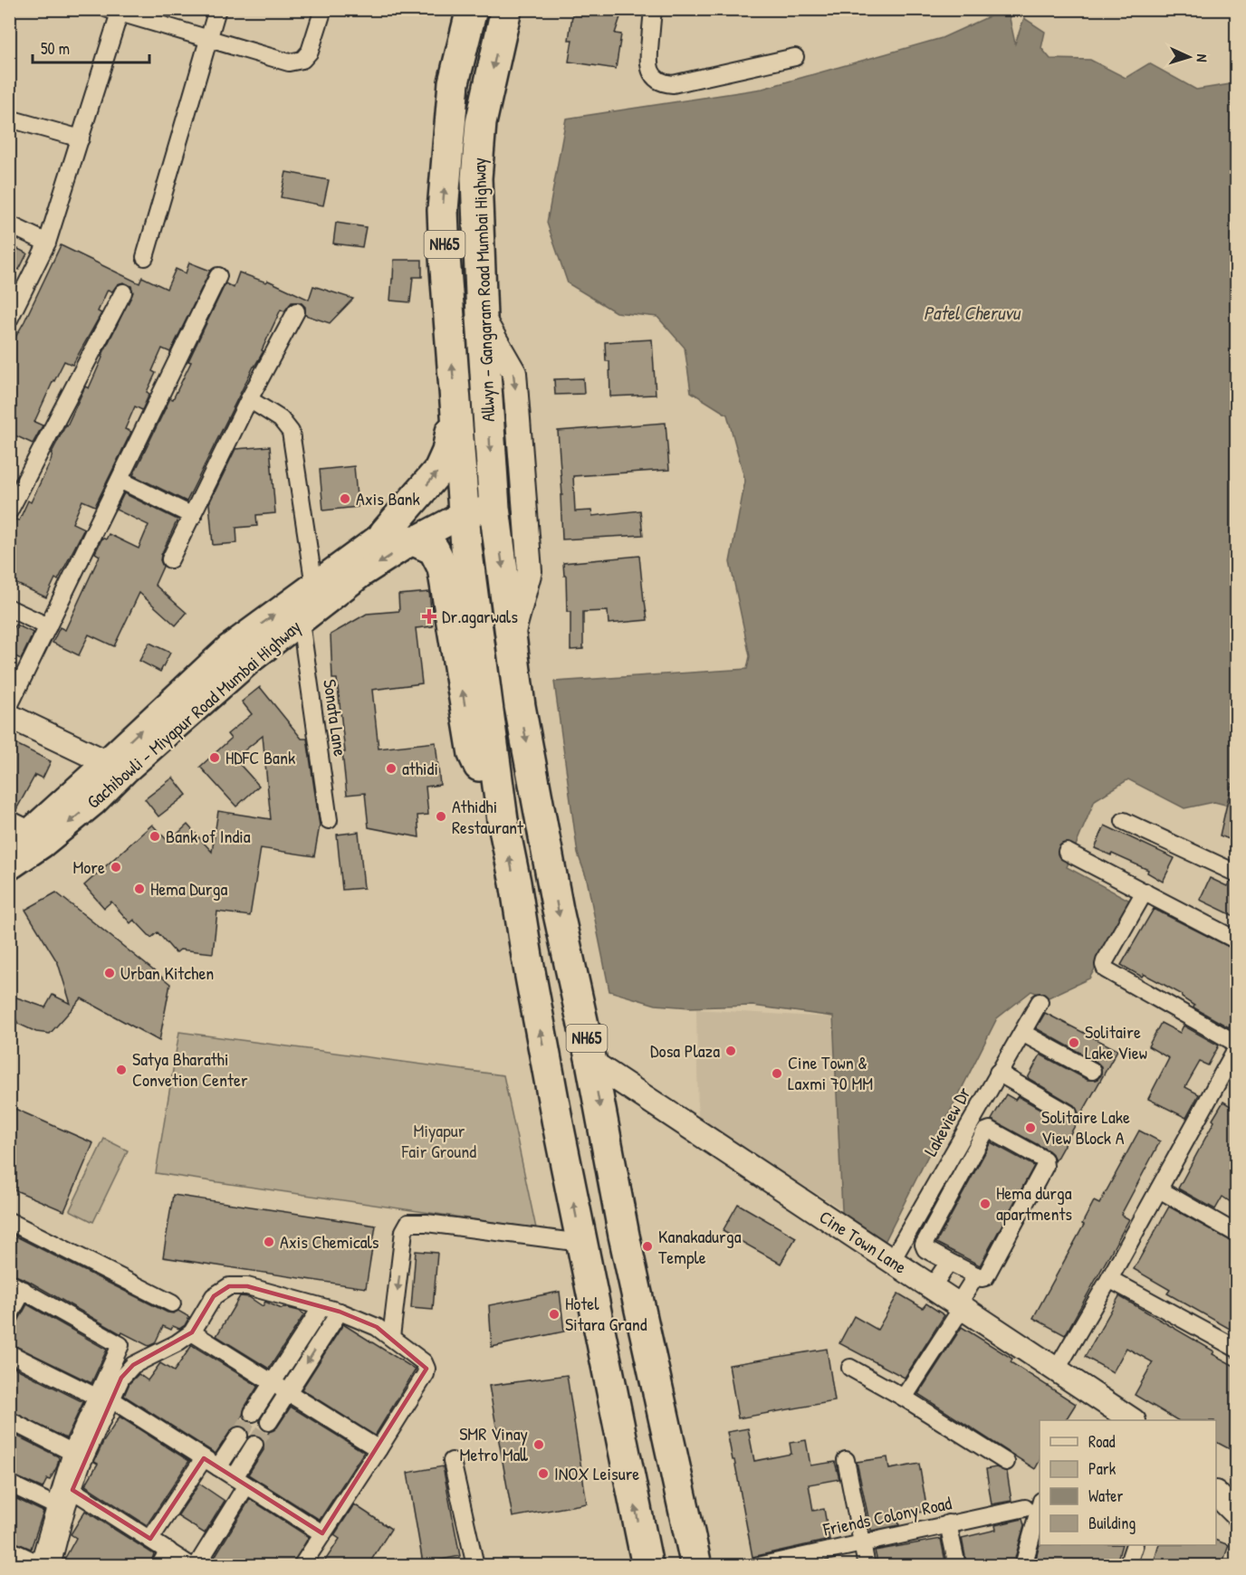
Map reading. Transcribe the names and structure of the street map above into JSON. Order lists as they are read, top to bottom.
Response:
{
  "streets": {
    "highway": ["NH65", "Allwyn - Gangaram Road Mumbai Highway"],
    "main road": ["Gachibowli - Miyapur Road Mumbai Highway"],
    "street": [
      "Sonata Lane",
      "Lakeview Dr",
      "Cine Town Lane",
      "Friends Colony Road"
    ]
  },
  "crossings": [
    ["NH65", "Allwyn - Gangaram Road Mumbai Highway"],
    ["NH65", "Gachibowli - Miyapur Road Mumbai Highway"],
    ["NH65", "Cine Town Lane"],
    ["Gachibowli - Miyapur Road Mumbai Highway", "Sonata Lane"],
    ["Lakeview Dr", "Cine Town Lane"]
  ],
  "water": ["Patel Cheruvu"],
  "parks": ["Miyapur Fair Ground"],
  "places": {
    "other": [
      "Axis Bank",
      "HDFC Bank",
      "athidi",
      "Athidhi Restaurant",
      "Bank of India",
      "More",
      "Hema Durga",
      "Urban Kitchen",
      "Solitaire Lake View",
      "Dosa Plaza",
      "Satya Bharathi Convetion Center",
      "Cine Town & Laxmi 70 MM",
      "Solitaire Lake View Block A",
      "Hema durga apartments",
      "Axis Chemicals",
      "Kanakadurga Temple",
      "Hotel Sitara Grand",
      "SMR Vinay Metro Mall",
      "INOX Leisure"
    ],
    "health": ["Dr.agarwals"]
  },
  "legend": [
    "Road",
    "Park",
    "Water",
    "Building"
  ],
  "scale_bar": "50 m",
  "north": "right"
}
